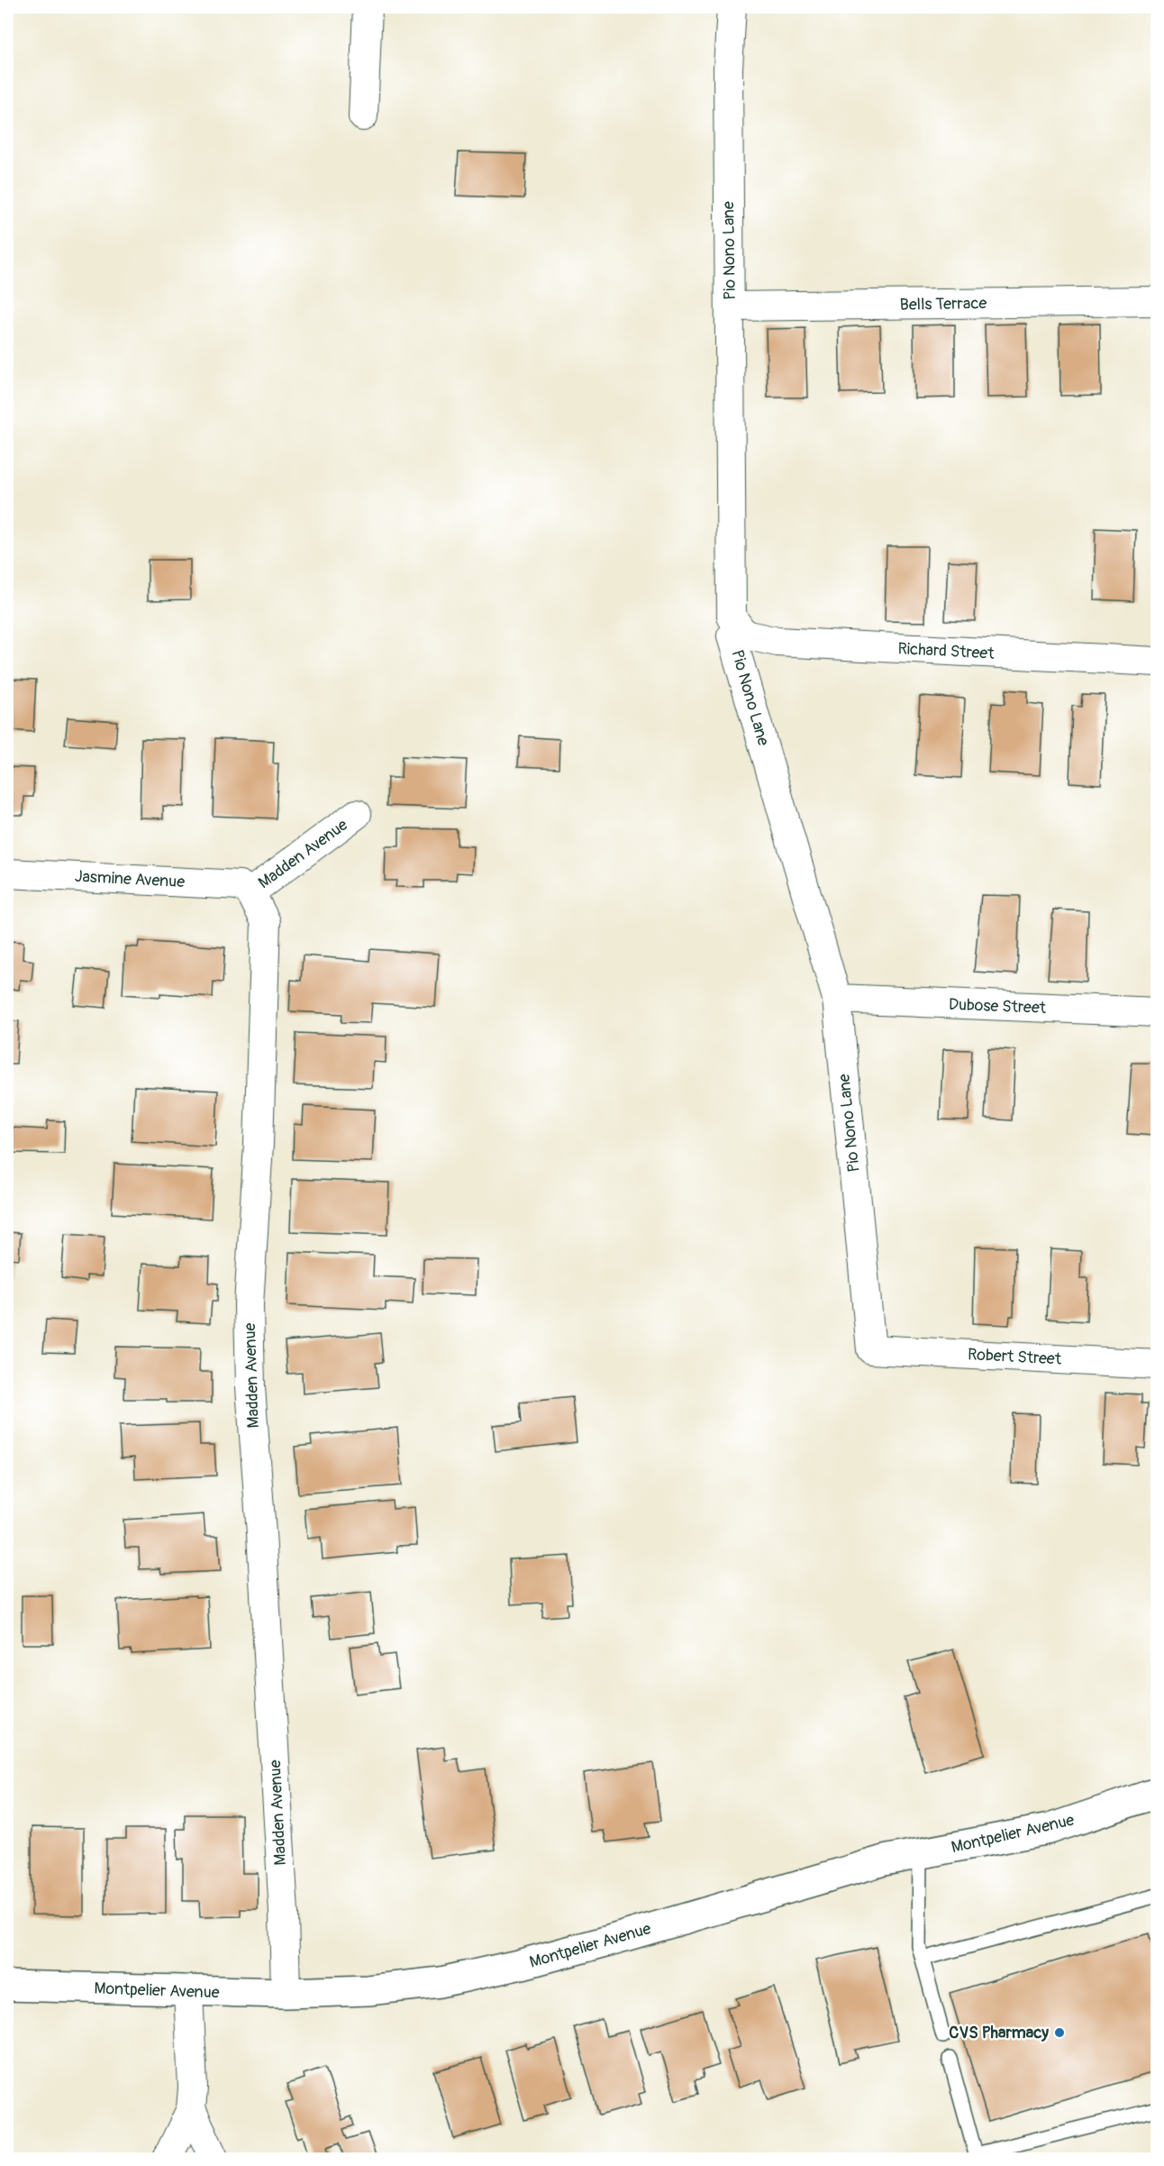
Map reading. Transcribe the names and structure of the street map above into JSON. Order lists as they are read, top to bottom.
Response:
{
  "streets": {
    "street": [
      "Pio Nono Lane",
      "Bells Terrace",
      "Richard Street",
      "Madden Avenue",
      "Jasmine Avenue",
      "Dubose Street",
      "Robert Street",
      "Montpelier Avenue"
    ]
  },
  "crossings": [
    ["Pio Nono Lane", "Bells Terrace"],
    ["Pio Nono Lane", "Richard Street"],
    ["Pio Nono Lane", "Dubose Street"],
    ["Pio Nono Lane", "Robert Street"],
    ["Madden Avenue", "Jasmine Avenue"],
    ["Madden Avenue", "Montpelier Avenue"]
  ],
  "places": ["CVS Pharmacy"]
}
